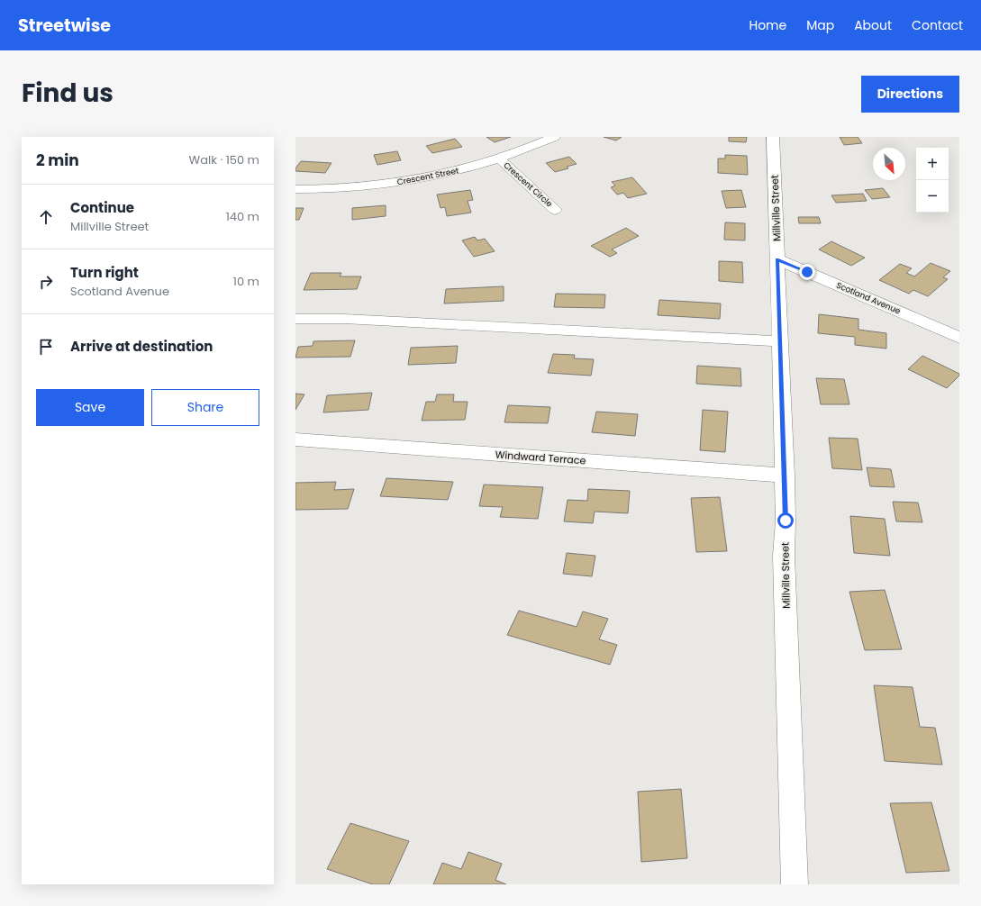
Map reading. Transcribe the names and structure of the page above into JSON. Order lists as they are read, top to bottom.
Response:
{
  "streets": {
    "street": [
      "Crescent Street",
      "Crescent Circle",
      "Millville Street",
      "Scotland Avenue",
      "Windward Terrace"
    ]
  },
  "crossings": [
    ["Crescent Street", "Crescent Circle"],
    ["Millville Street", "Scotland Avenue"],
    ["Millville Street", "Windward Terrace"]
  ],
  "north": "bottom right",
  "page": {
    "header": "Streetwise",
    "nav": [
      "Home",
      "Map",
      "About",
      "Contact"
    ],
    "title": "Find us",
    "buttons": [
      "Directions",
      ["Save", "Share"]
    ],
    "heading": ["2 min", "Walk · 150 m"],
    "map_buttons": ["+", "−"],
    "list": [
      ["Continue", "Millville Street", "140 m"],
      ["Turn right", "Scotland Avenue", "10 m"],
      "Arrive at destination"
    ]
  }
}
